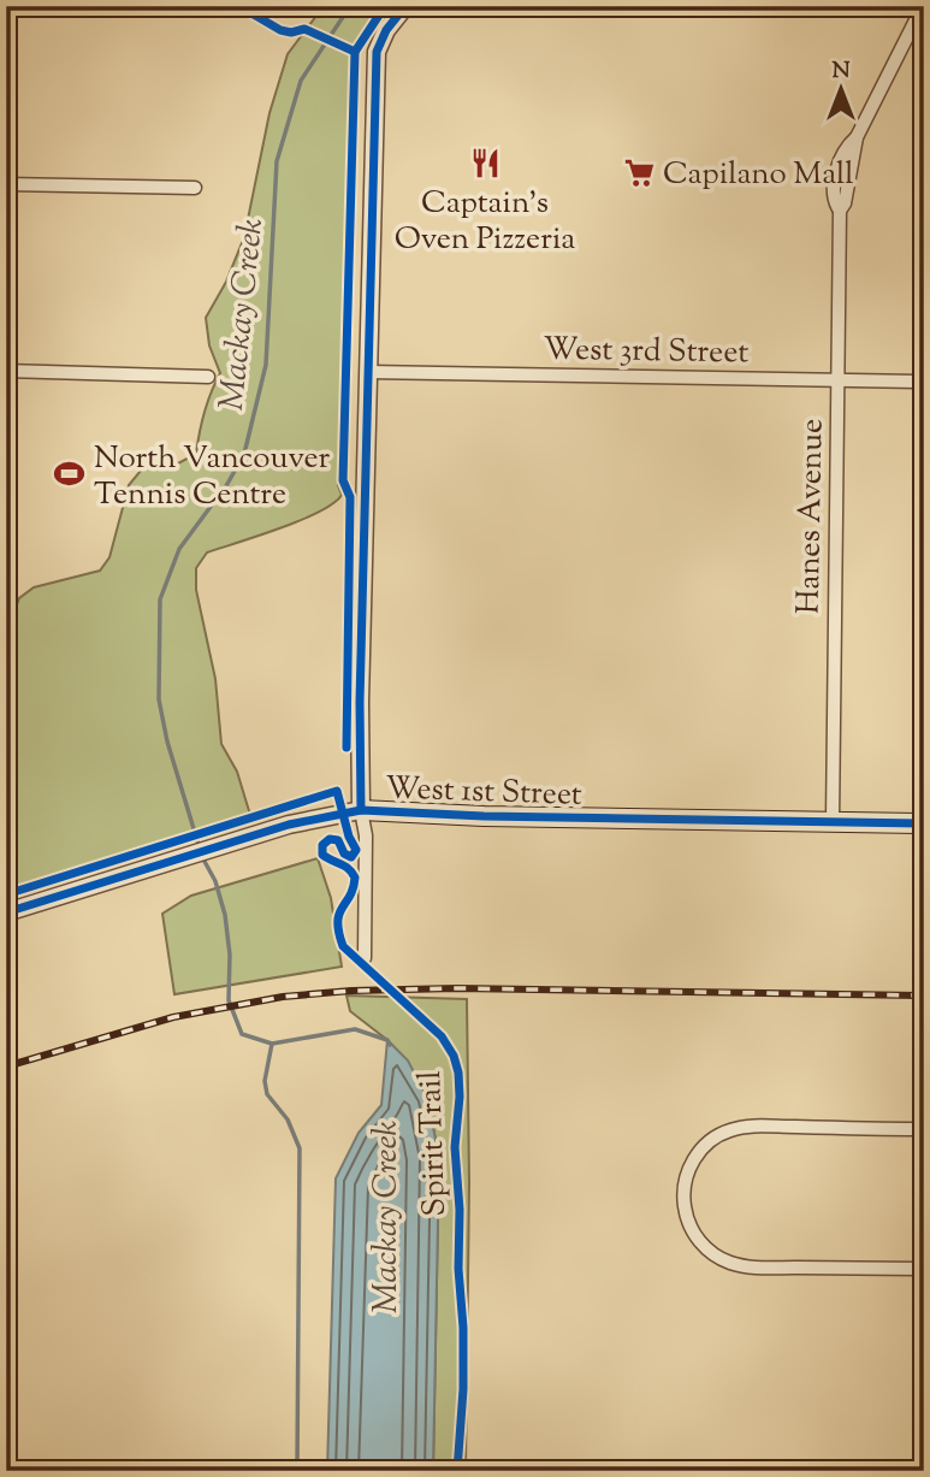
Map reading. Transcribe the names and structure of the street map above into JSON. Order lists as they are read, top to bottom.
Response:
{
  "streets": {
    "main road": ["West 1st Street"],
    "street": ["West 3rd Street", "Hanes Avenue"],
    "cycle path": ["Spirit Trail"]
  },
  "crossings": [
    ["West 3rd Street", "Hanes Avenue"],
    ["Hanes Avenue", "West 1st Street"]
  ],
  "water": ["Mackay Creek"],
  "places": {
    "restaurant": ["Captain's Oven Pizzeria"],
    "supermarket": ["Capilano Mall"],
    "sports": ["North Vancouver Tennis Centre"]
  },
  "north": "top"
}
